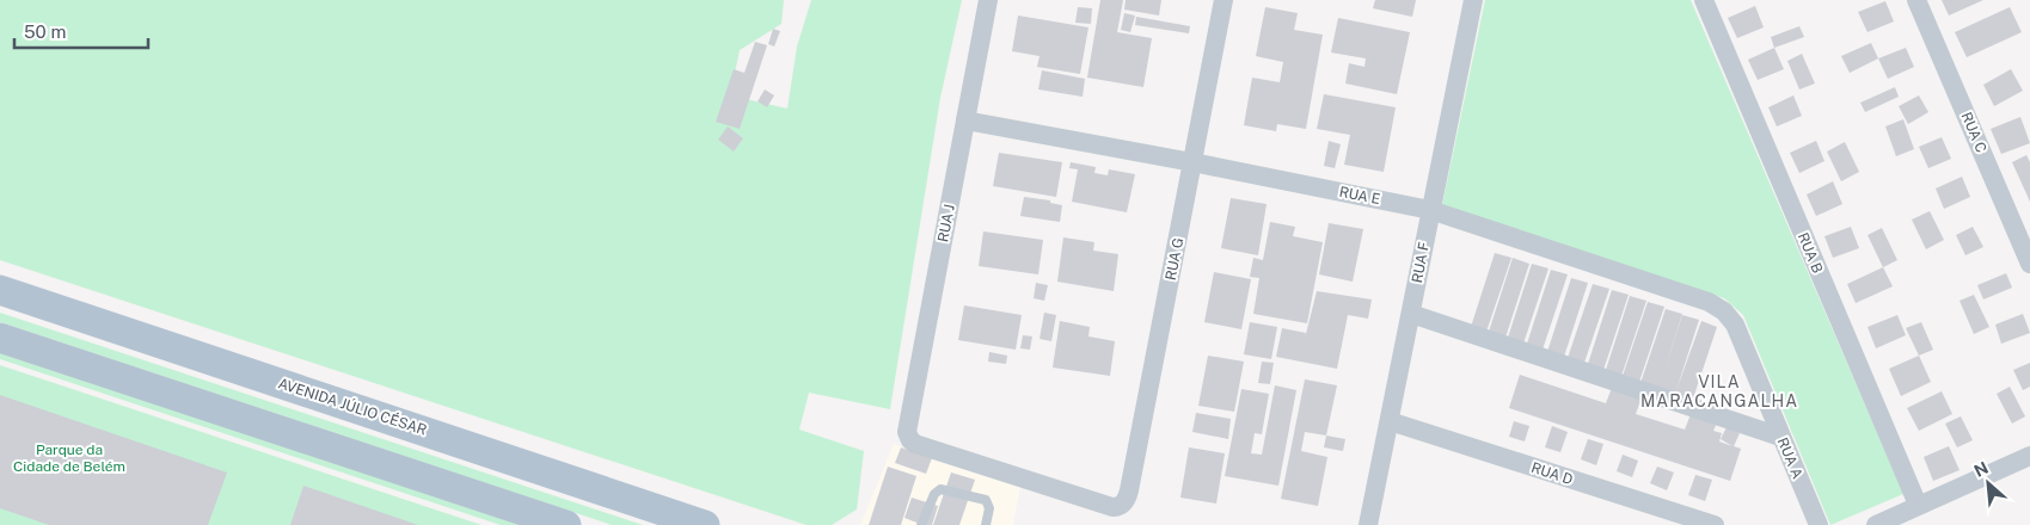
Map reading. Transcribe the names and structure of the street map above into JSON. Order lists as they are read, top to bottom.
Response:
{
  "streets": {
    "main road": ["AVENIDA JÚLIO CÉSAR"],
    "street": [
      "RUA C",
      "RUA E",
      "RUA J",
      "RUA B",
      "RUA G",
      "RUA F",
      "RUA A",
      "RUA D"
    ]
  },
  "crossings": [
    ["RUA E", "RUA J"],
    ["RUA E", "RUA G"],
    ["RUA E", "RUA F"],
    ["RUA E", "RUA A"],
    ["RUA J", "RUA G"],
    ["RUA F", "RUA D"]
  ],
  "districts": ["VILA MARACANGALHA"],
  "parks": ["Parque da Cidade de Belém"],
  "scale_bar": "50 m",
  "north": "top left"
}
